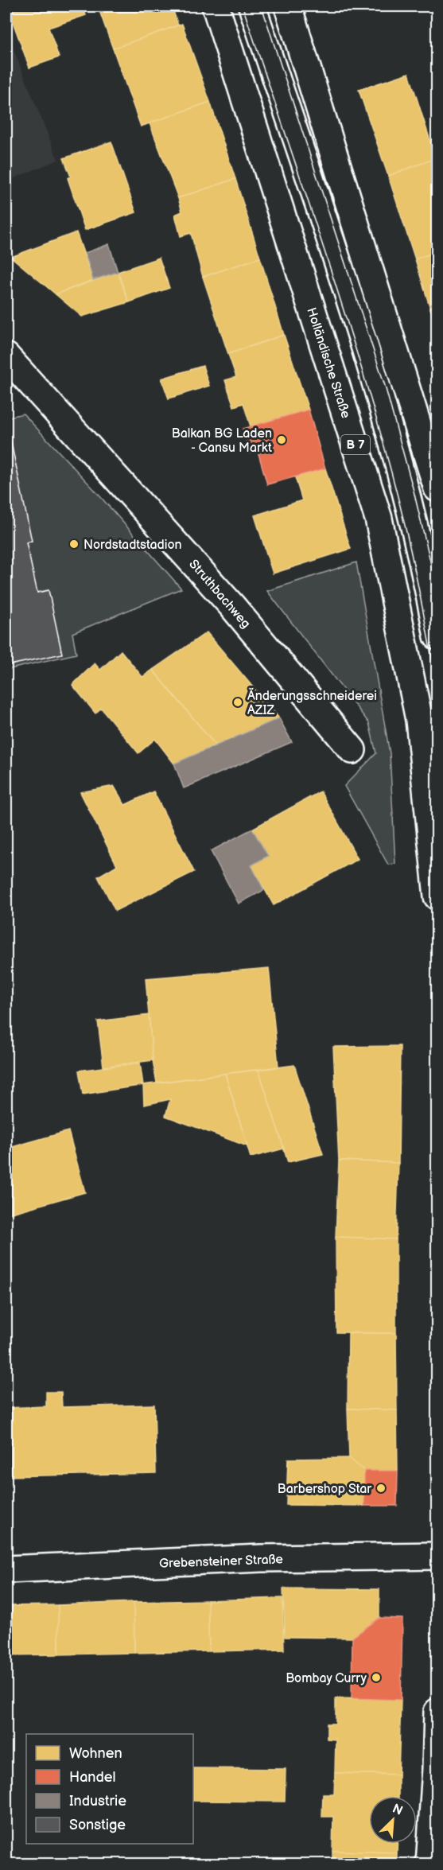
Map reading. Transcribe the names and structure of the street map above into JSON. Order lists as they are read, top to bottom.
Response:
{
  "streets": {
    "main road": [
      "Holländische Straße",
      "B 7",
      "Struthbachweg",
      "Grebensteiner Straße"
    ]
  },
  "places": [
    "Balkan BG Laden - Cansu Markt",
    "Nordstadtstadion",
    "Änderungsschneiderei AZIZ",
    "Barbershop Star",
    "Bombay Curry"
  ],
  "legend": [
    "Wohnen",
    "Handel",
    "Industrie",
    "Sonstige"
  ],
  "north": "top right"
}
